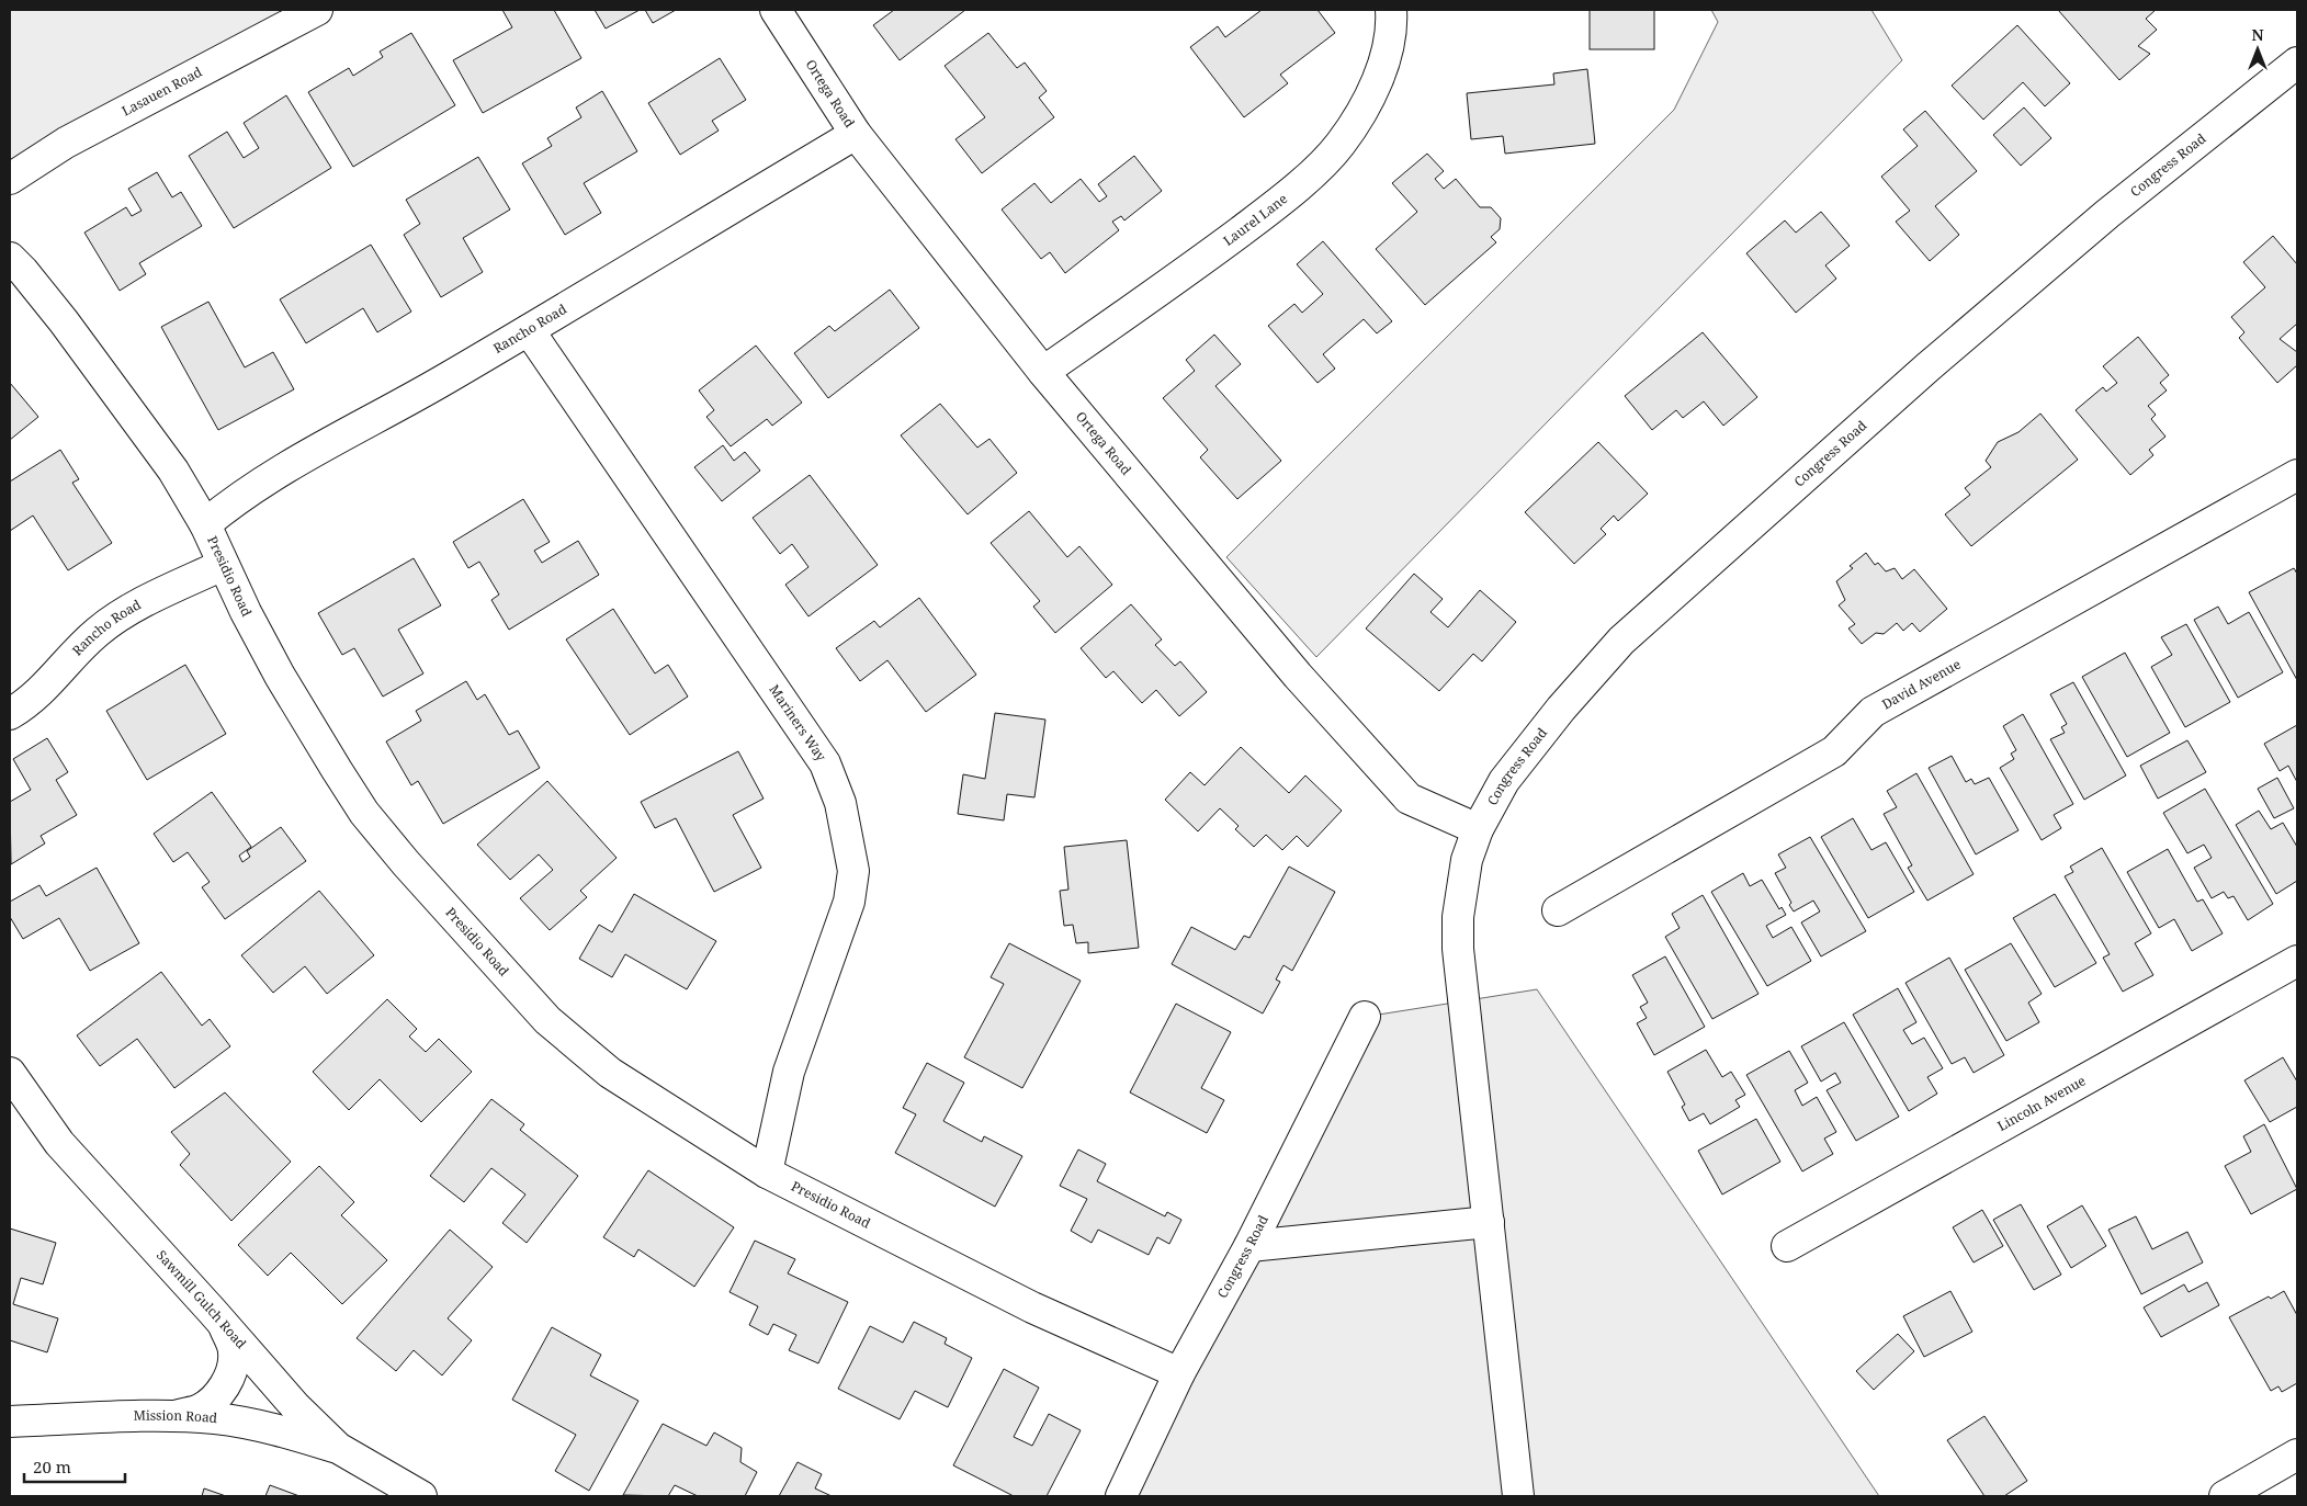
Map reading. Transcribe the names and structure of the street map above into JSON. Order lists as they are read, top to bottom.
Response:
{
  "streets": {
    "street": [
      "Lasauen Road",
      "Ortega Road",
      "Congress Road",
      "Laurel Lane",
      "Rancho Road",
      "Presidio Road",
      "David Avenue",
      "Mariners Way",
      "Lincoln Avenue",
      "Sawmill Gulch Road",
      "Mission Road"
    ]
  },
  "crossings": [
    ["Ortega Road", "Congress Road"],
    ["Ortega Road", "Laurel Lane"],
    ["Ortega Road", "Rancho Road"],
    ["Congress Road", "Presidio Road"],
    ["Rancho Road", "Presidio Road"],
    ["Rancho Road", "Mariners Way"],
    ["Presidio Road", "Mariners Way"],
    ["Sawmill Gulch Road", "Mission Road"]
  ],
  "scale_bar": "20 m",
  "north": "top"
}
